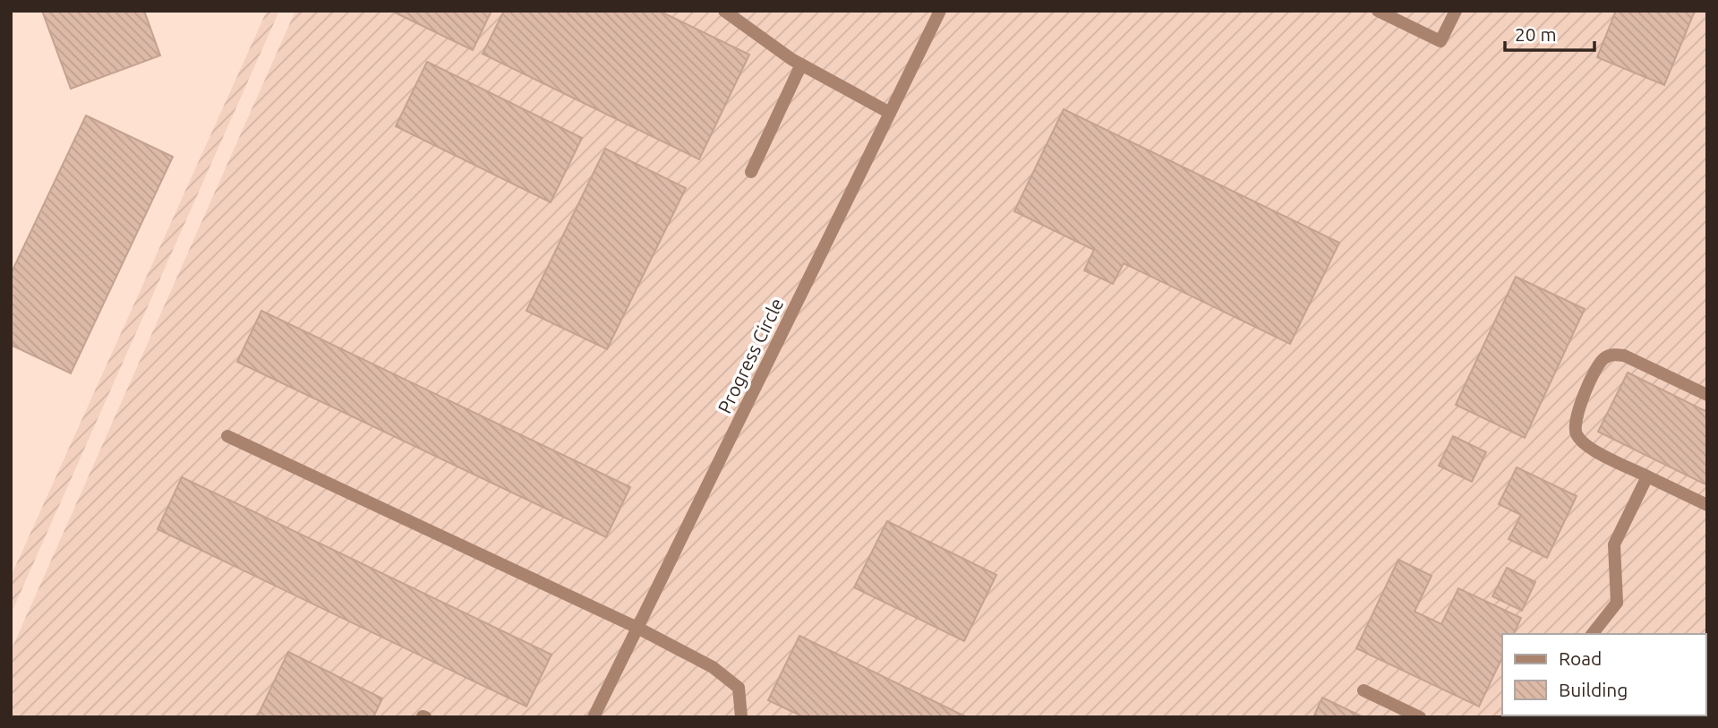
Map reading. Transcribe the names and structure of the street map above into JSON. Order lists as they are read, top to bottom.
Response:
{
  "streets": {
    "street": ["Progress Circle"]
  },
  "legend": ["Road", "Building"],
  "scale_bar": "20 m"
}
